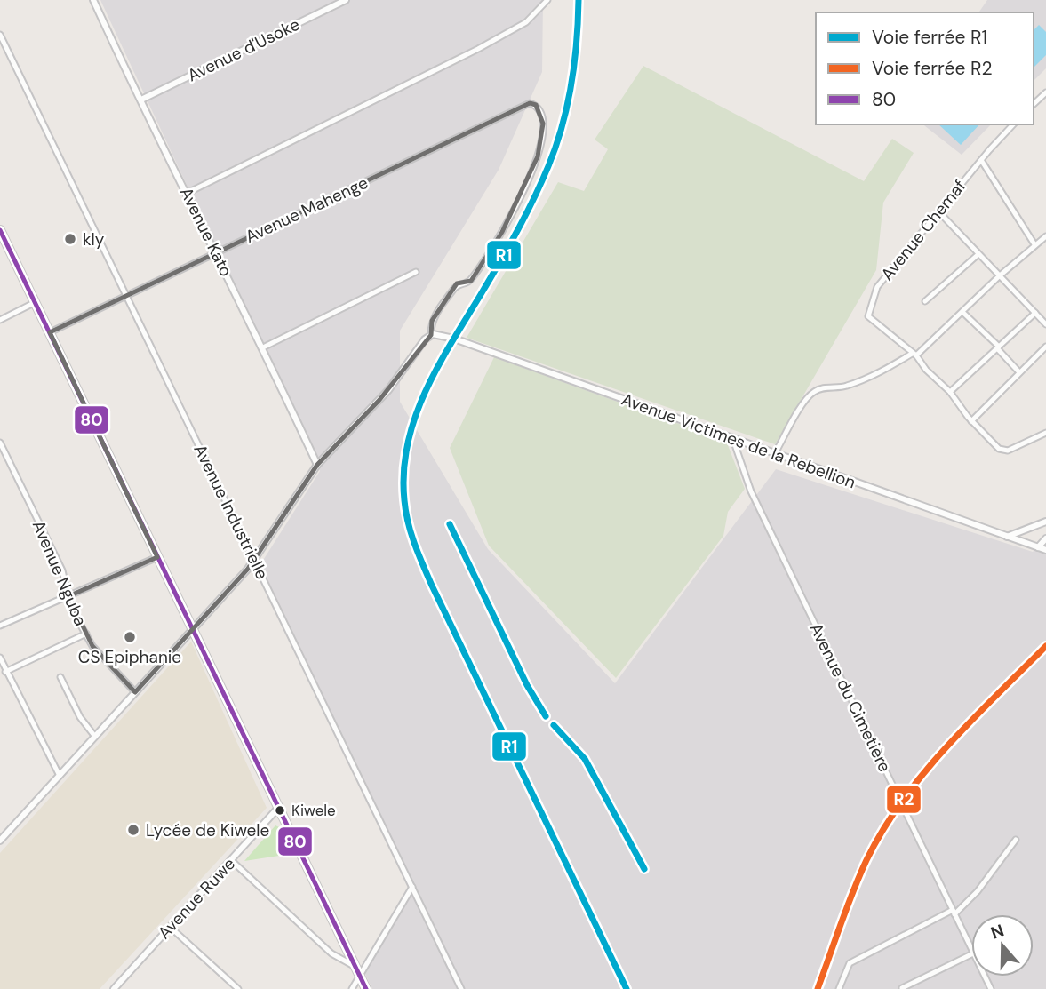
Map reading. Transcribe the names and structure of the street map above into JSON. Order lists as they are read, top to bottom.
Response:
{
  "streets": {
    "street": [
      "Avenue d'Usoke",
      "Avenue Mahenge",
      "Avenue Chemaf",
      "Avenue Kato",
      "Avenue Victimes de la Rebellion",
      "Avenue Industrielle",
      "Avenue Nguba",
      "Avenue du Cimetière",
      "Avenue Ruwe"
    ]
  },
  "crossings": [
    ["Avenue d'Usoke", "Avenue Kato"],
    ["Avenue Mahenge", "Avenue Kato"],
    ["Avenue Mahenge", "Avenue Victimes de la Rebellion"],
    ["Avenue Mahenge", "Avenue Industrielle"],
    ["Avenue Victimes de la Rebellion", "Avenue du Cimetière"]
  ],
  "places": [
    "kly",
    "CS Epiphanie",
    "Kiwele",
    "Lycée de Kiwele"
  ],
  "lines": ["rail line R1", "transit line 80", "rail line R2"],
  "legend": ["Voie ferrée R1", "Voie ferrée R2", "80"],
  "north": "top"
}
